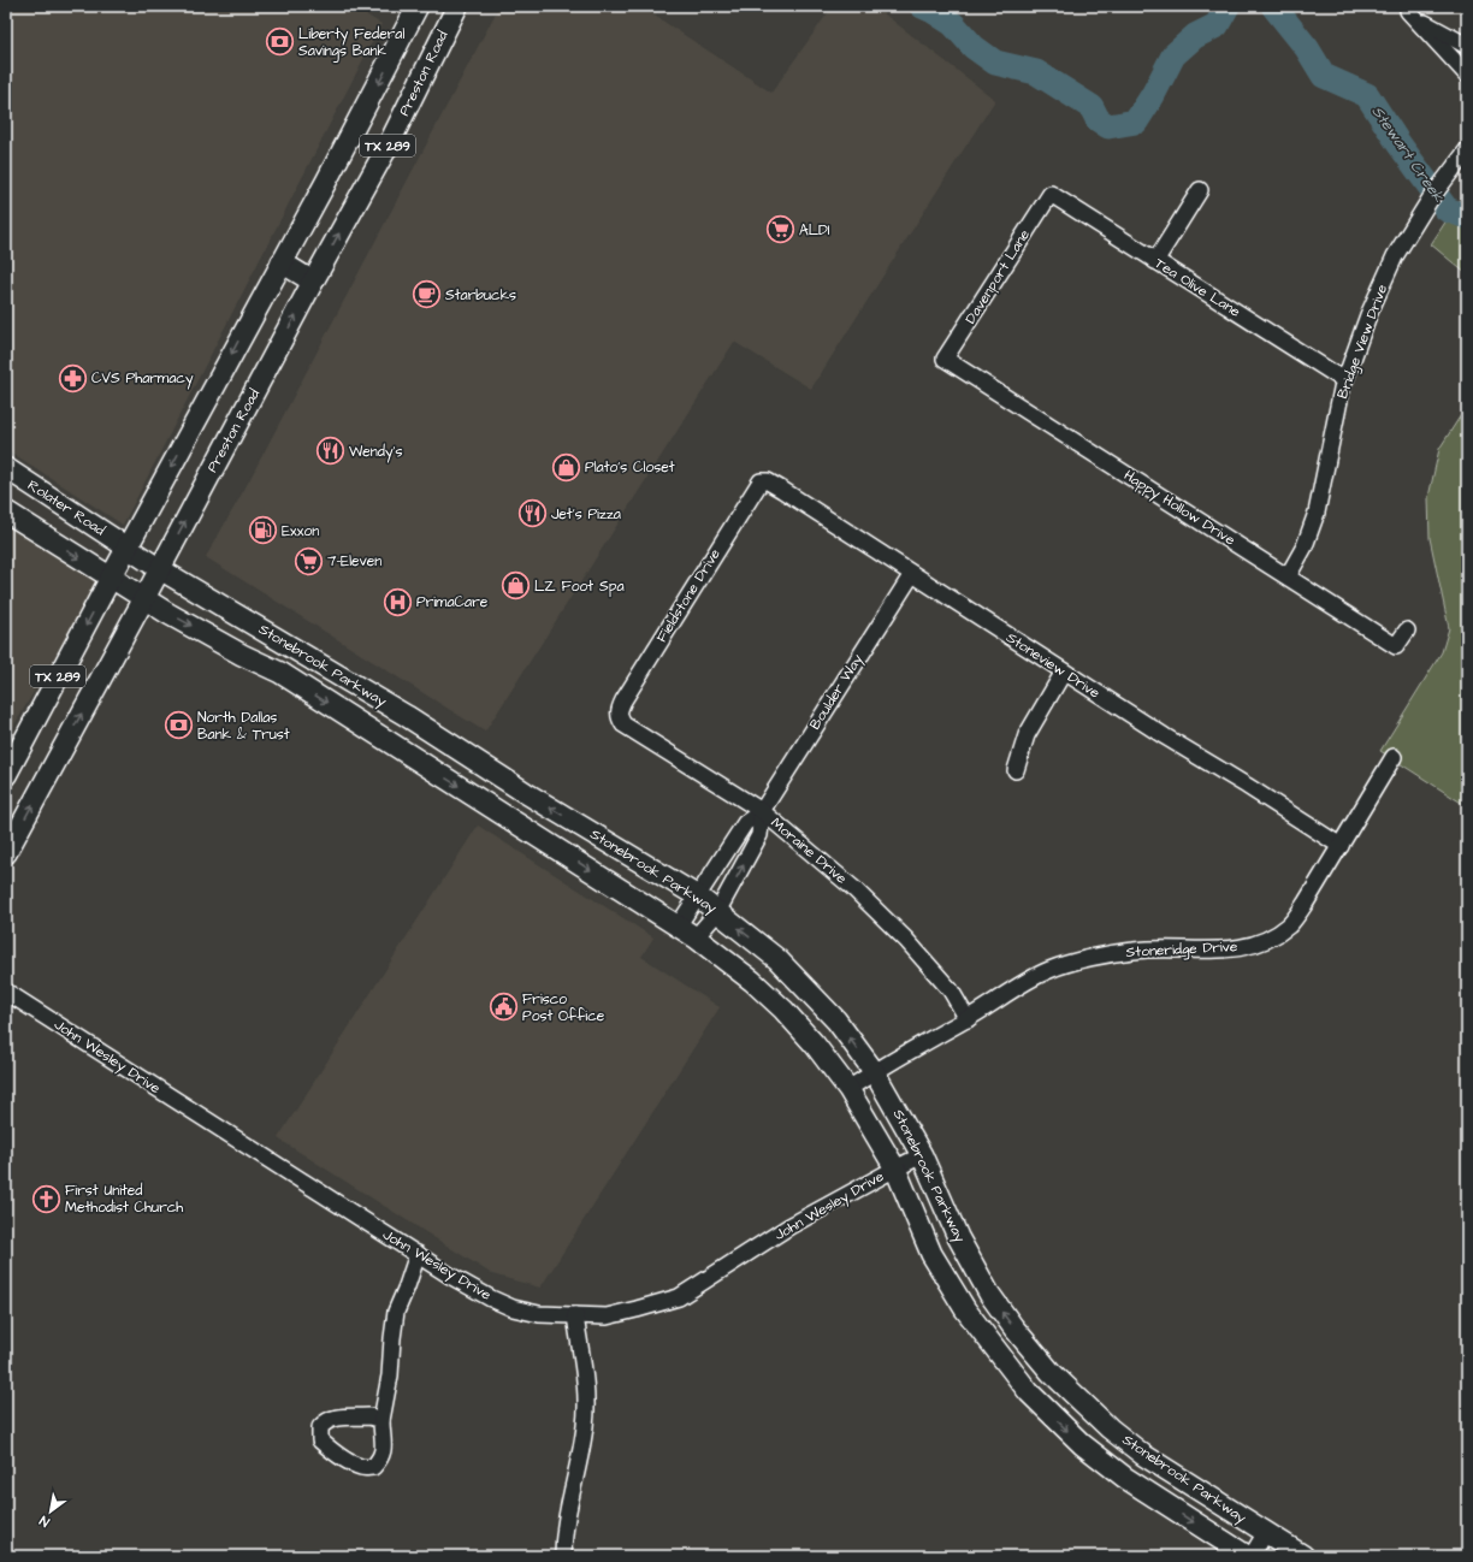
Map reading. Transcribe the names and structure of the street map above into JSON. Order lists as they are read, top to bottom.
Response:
{
  "streets": {
    "main road": [
      "Preston Road",
      "TX 289",
      "Rolater Road",
      "Stonebrook Parkway"
    ],
    "street": [
      "Davenport Lane",
      "Tea Olive Lane",
      "Bridge View Drive",
      "Happy Hollow Drive",
      "Fieldstone Drive",
      "Stoneview Drive",
      "Boulder Way",
      "Moraine Drive",
      "Stoneridge Drive",
      "John Wesley Drive"
    ]
  },
  "crossings": [
    ["Preston Road", "Stonebrook Parkway"],
    ["TX 289", "Rolater Road"],
    ["TX 289", "Stonebrook Parkway"],
    ["Davenport Lane", "Tea Olive Lane"],
    ["Davenport Lane", "Happy Hollow Drive"],
    ["Tea Olive Lane", "Bridge View Drive"],
    ["Bridge View Drive", "Happy Hollow Drive"],
    ["Rolater Road", "Stonebrook Parkway"],
    ["Fieldstone Drive", "Stoneview Drive"],
    ["Fieldstone Drive", "Moraine Drive"],
    ["Stonebrook Parkway", "Boulder Way"],
    ["Stonebrook Parkway", "Stoneridge Drive"],
    ["Stonebrook Parkway", "John Wesley Drive"],
    ["Stoneview Drive", "Boulder Way"],
    ["Stoneview Drive", "Stoneridge Drive"],
    ["Boulder Way", "Moraine Drive"],
    ["Moraine Drive", "Stoneridge Drive"]
  ],
  "water": ["Stewart Creek"],
  "places": {
    "bank": ["Liberty Federal Savings Bank", "North Dallas Bank & Trust"],
    "supermarket": ["ALDI", "7-Eleven"],
    "cafe": ["Starbucks"],
    "pharmacy": ["CVS Pharmacy"],
    "restaurant": ["Wendy's", "Jet's Pizza"],
    "shop": ["Plato's Closet", "LZ Foot Spa"],
    "fuel station": ["Exxon"],
    "hospital": ["PrimaCare"],
    "public building": ["Frisco Post Office"],
    "church": ["First United Methodist Church"]
  },
  "north": "bottom left"
}
